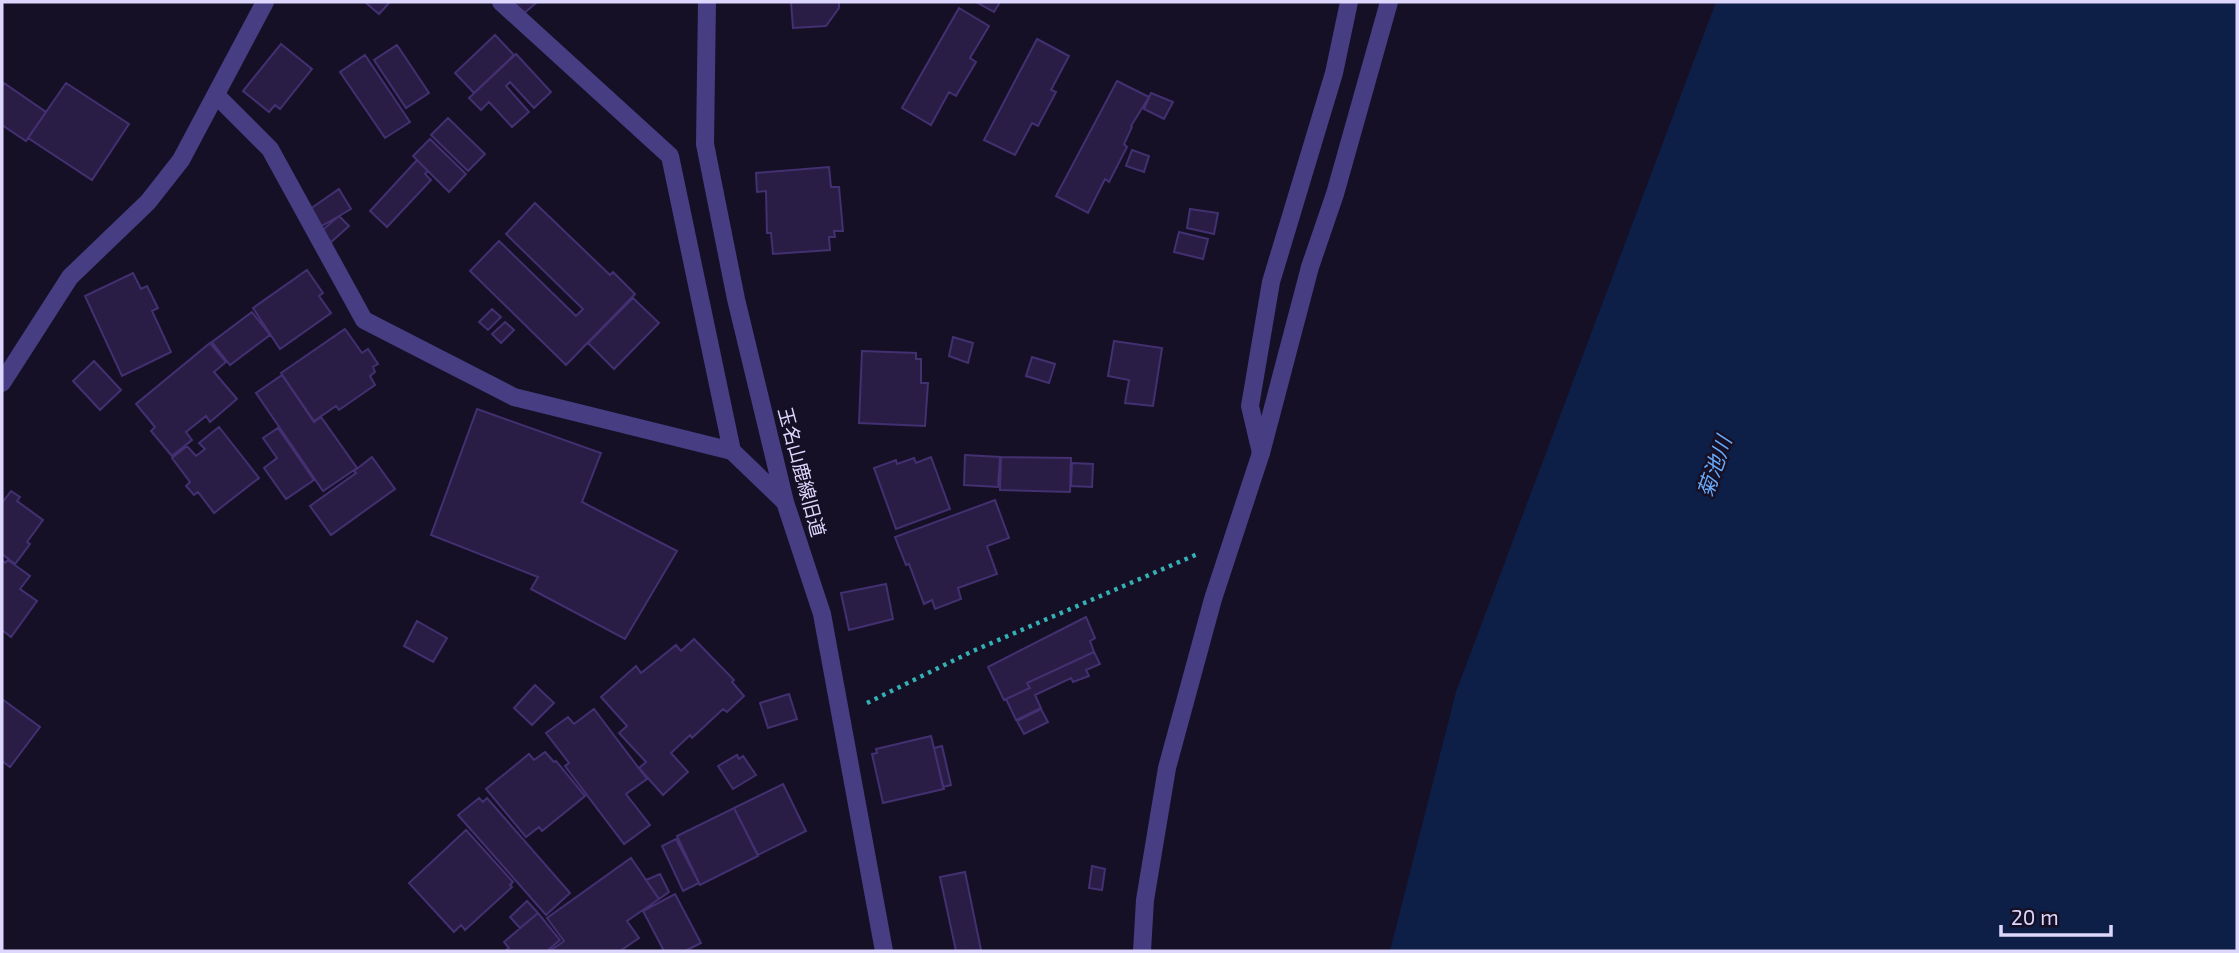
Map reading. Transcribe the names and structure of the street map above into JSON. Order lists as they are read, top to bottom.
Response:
{
  "streets": {
    "street": ["玉名山鹿線旧道"]
  },
  "water": ["菊池川"],
  "scale_bar": "20 m"
}
